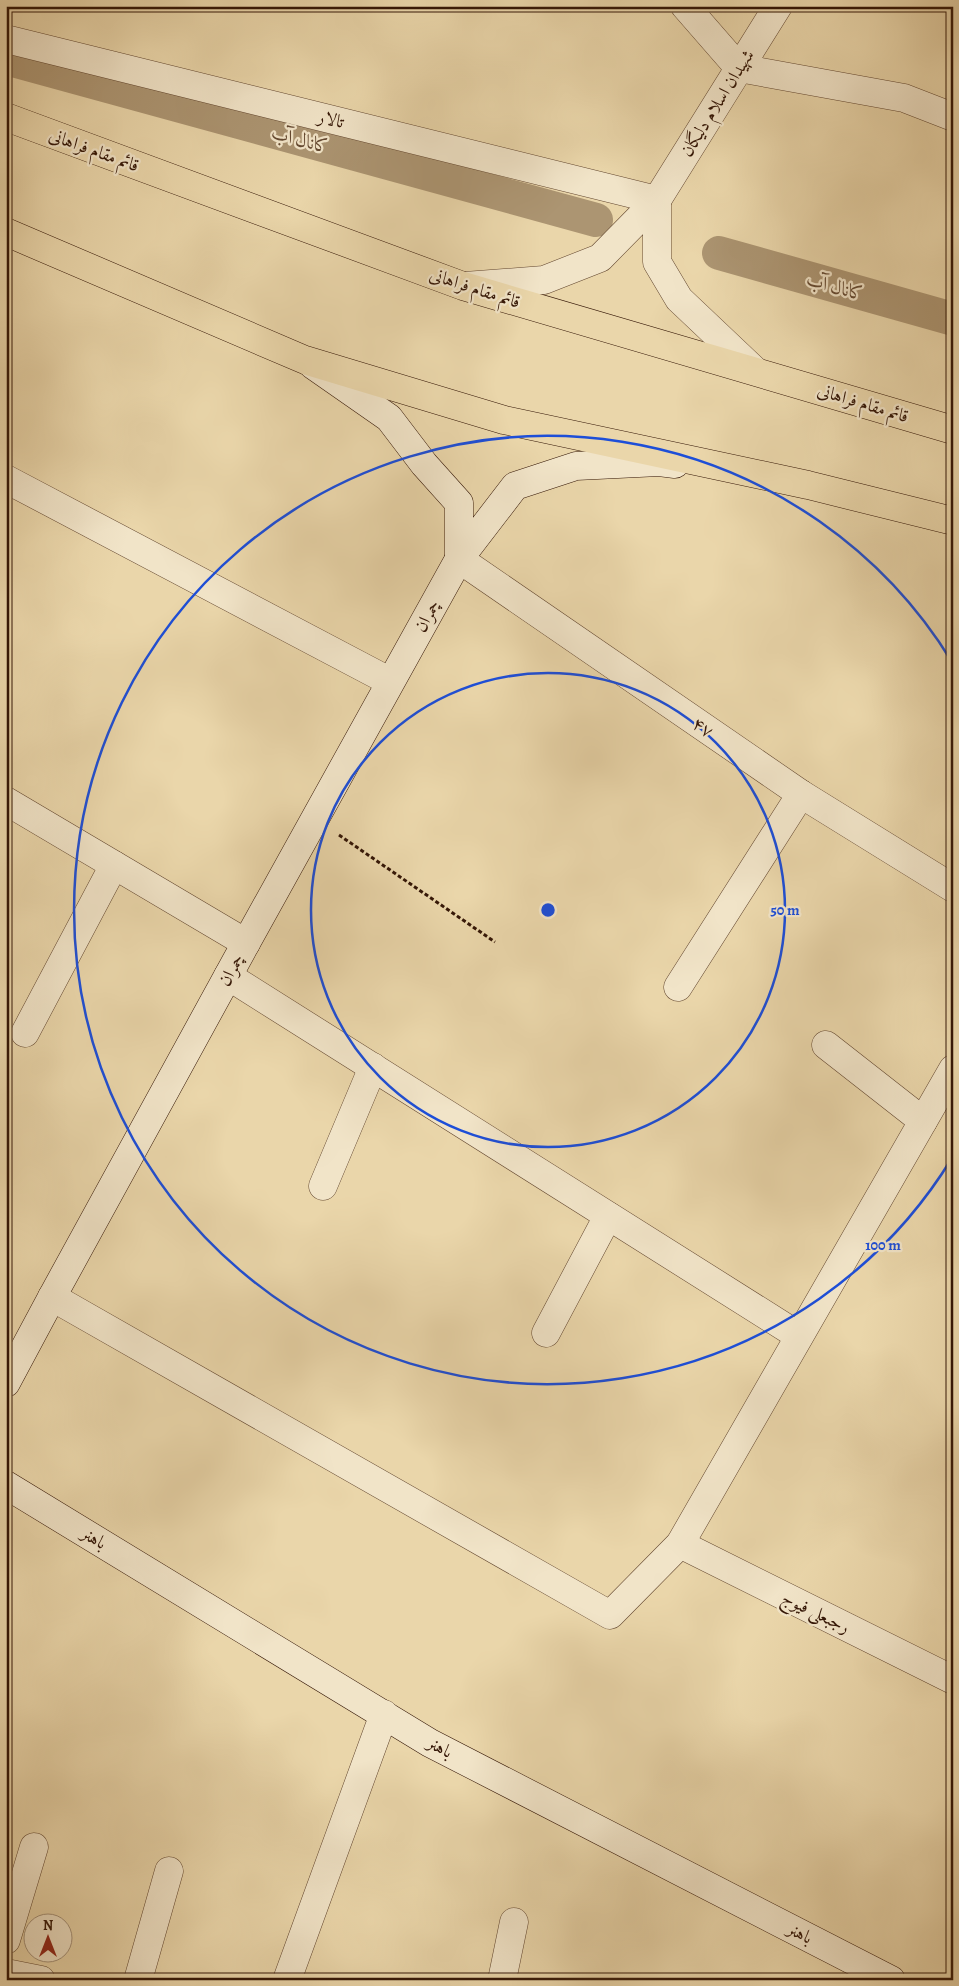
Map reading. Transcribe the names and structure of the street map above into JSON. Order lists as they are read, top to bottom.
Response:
{
  "streets": {
    "main road": ["قائم مقام فراهانی"],
    "street": [
      "شهیدان اسلام دلیگان",
      "تالار",
      "چمران",
      "۴۷",
      "باهنر",
      "رجبعلی فیوج"
    ]
  },
  "crossings": [
    ["شهیدان اسلام دلیگان", "تالار"],
    ["شهیدان اسلام دلیگان", "قائم مقام فراهانی"],
    ["چمران", "۴۷"]
  ],
  "water": ["کانال آب"],
  "north": "top",
  "rings": ["50 m", "100 m"]
}
